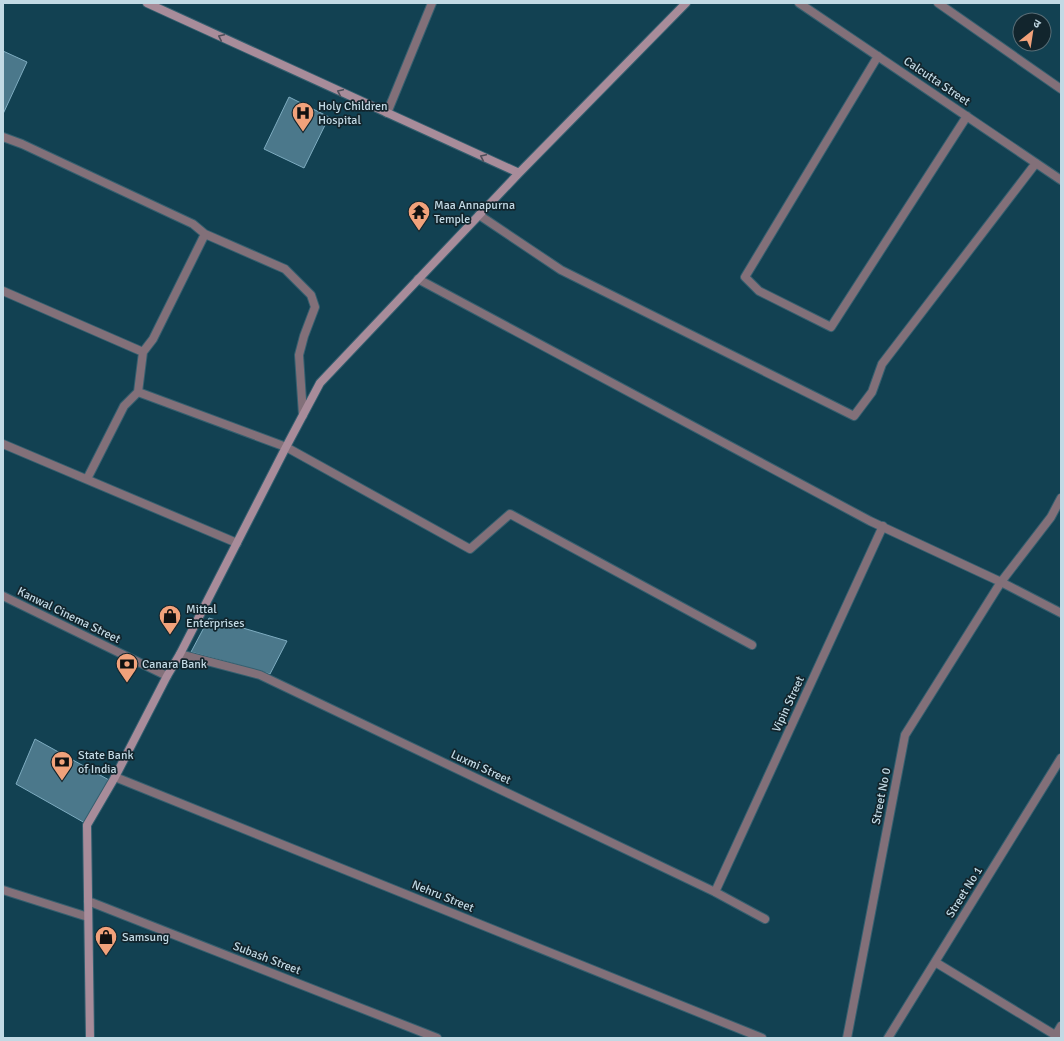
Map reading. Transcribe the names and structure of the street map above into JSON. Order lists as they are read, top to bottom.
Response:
{
  "streets": {
    "street": [
      "Calcutta Street",
      "Kanwal Cinema Street",
      "Vipin Street",
      "Luxmi Street",
      "Street No 0",
      "Street No 1",
      "Nehru Street",
      "Subash Street"
    ]
  },
  "crossings": [
    ["Vipin Street", "Luxmi Street"]
  ],
  "places": {
    "hospital": ["Holy Children Hospital"],
    "temple": ["Maa Annapurna Temple"],
    "shop": ["Mittal Enterprises", "Samsung"],
    "bank": ["Canara Bank", "State Bank of India"]
  },
  "north": "top right"
}
